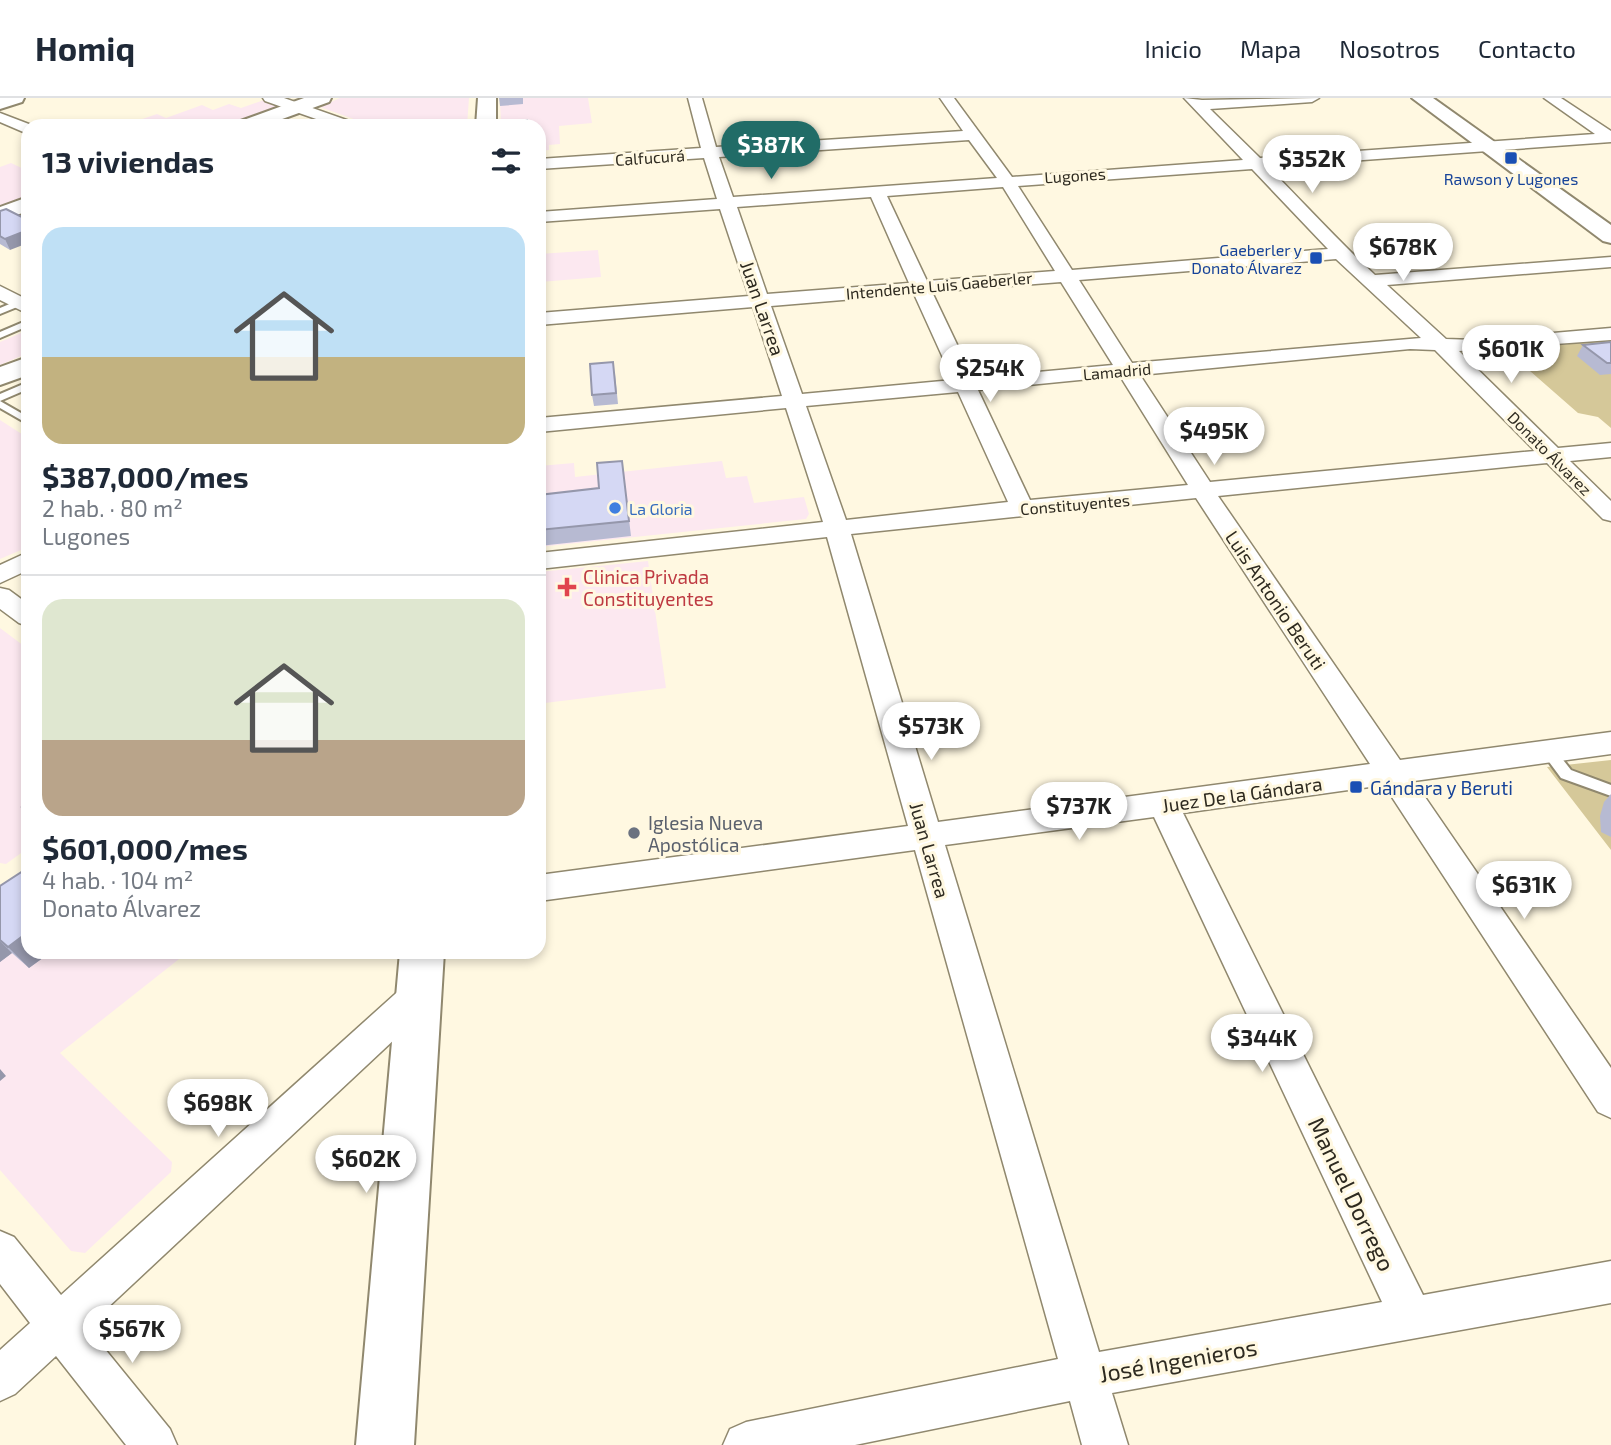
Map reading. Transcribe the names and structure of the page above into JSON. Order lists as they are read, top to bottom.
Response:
{
  "streets": {
    "street": [
      "Calfucurá",
      "Lugones",
      "Intendente Luis Gaeberler",
      "Juan Larrea",
      "Lamadrid",
      "Donato Álvarez",
      "Constituyentes",
      "Luis Antonio Beruti",
      "Juez De la Gándara",
      "Manuel Dorrego",
      "José Ingenieros"
    ]
  },
  "crossings": [
    ["Calfucurá", "Juan Larrea"],
    ["Calfucurá", "Luis Antonio Beruti"],
    ["Lugones", "Juan Larrea"],
    ["Lugones", "Donato Álvarez"],
    ["Lugones", "Luis Antonio Beruti"],
    ["Intendente Luis Gaeberler", "Juan Larrea"],
    ["Intendente Luis Gaeberler", "Donato Álvarez"],
    ["Intendente Luis Gaeberler", "Luis Antonio Beruti"],
    ["Juan Larrea", "Lamadrid"],
    ["Juan Larrea", "Constituyentes"],
    ["Juan Larrea", "Juez De la Gándara"],
    ["Juan Larrea", "José Ingenieros"],
    ["Lamadrid", "Donato Álvarez"],
    ["Lamadrid", "Luis Antonio Beruti"],
    ["Donato Álvarez", "Constituyentes"],
    ["Constituyentes", "Luis Antonio Beruti"],
    ["Luis Antonio Beruti", "Juez De la Gándara"],
    ["Juez De la Gándara", "Manuel Dorrego"],
    ["Manuel Dorrego", "José Ingenieros"]
  ],
  "places": {
    "transit": ["Rawson y Lugones", "Gaeberler y Donato Álvarez", "Gándara y Beruti"],
    "other": ["La Gloria", "Iglesia Nueva Apostólica"],
    "health": ["Clinica Privada Constituyentes"]
  },
  "page": {
    "header": "Homiq",
    "nav": [
      "Inicio",
      "Mapa",
      "Nosotros",
      "Contacto"
    ],
    "heading": "13 viviendas",
    "price": [
      "$387K",
      "$352K",
      "$678K",
      "$601K",
      "$254K",
      "$495K",
      "$573K",
      "$737K",
      "$631K",
      "$344K",
      "$698K",
      "$602K",
      "$567K"
    ],
    "list": [
      {
        "name": "$387,000/mes",
        "note": "2 hab. · 80 m² · Lugones"
      },
      {
        "name": "$601,000/mes",
        "note": "4 hab. · 104 m² · Donato Álvarez"
      }
    ]
  }
}
